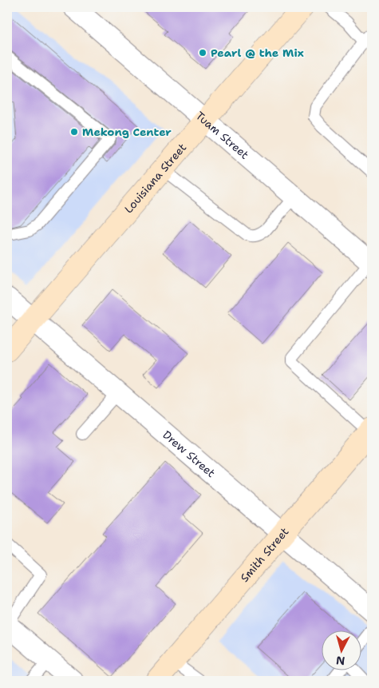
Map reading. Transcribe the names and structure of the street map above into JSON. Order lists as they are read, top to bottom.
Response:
{
  "streets": {
    "main road": ["Louisiana Street", "Smith Street"],
    "street": ["Tuam Street", "Drew Street"]
  },
  "crossings": [
    ["Tuam Street", "Louisiana Street"],
    ["Louisiana Street", "Drew Street"],
    ["Drew Street", "Smith Street"]
  ],
  "places": ["Pearl @ the Mix", "Mekong Center"],
  "north": "bottom"
}
